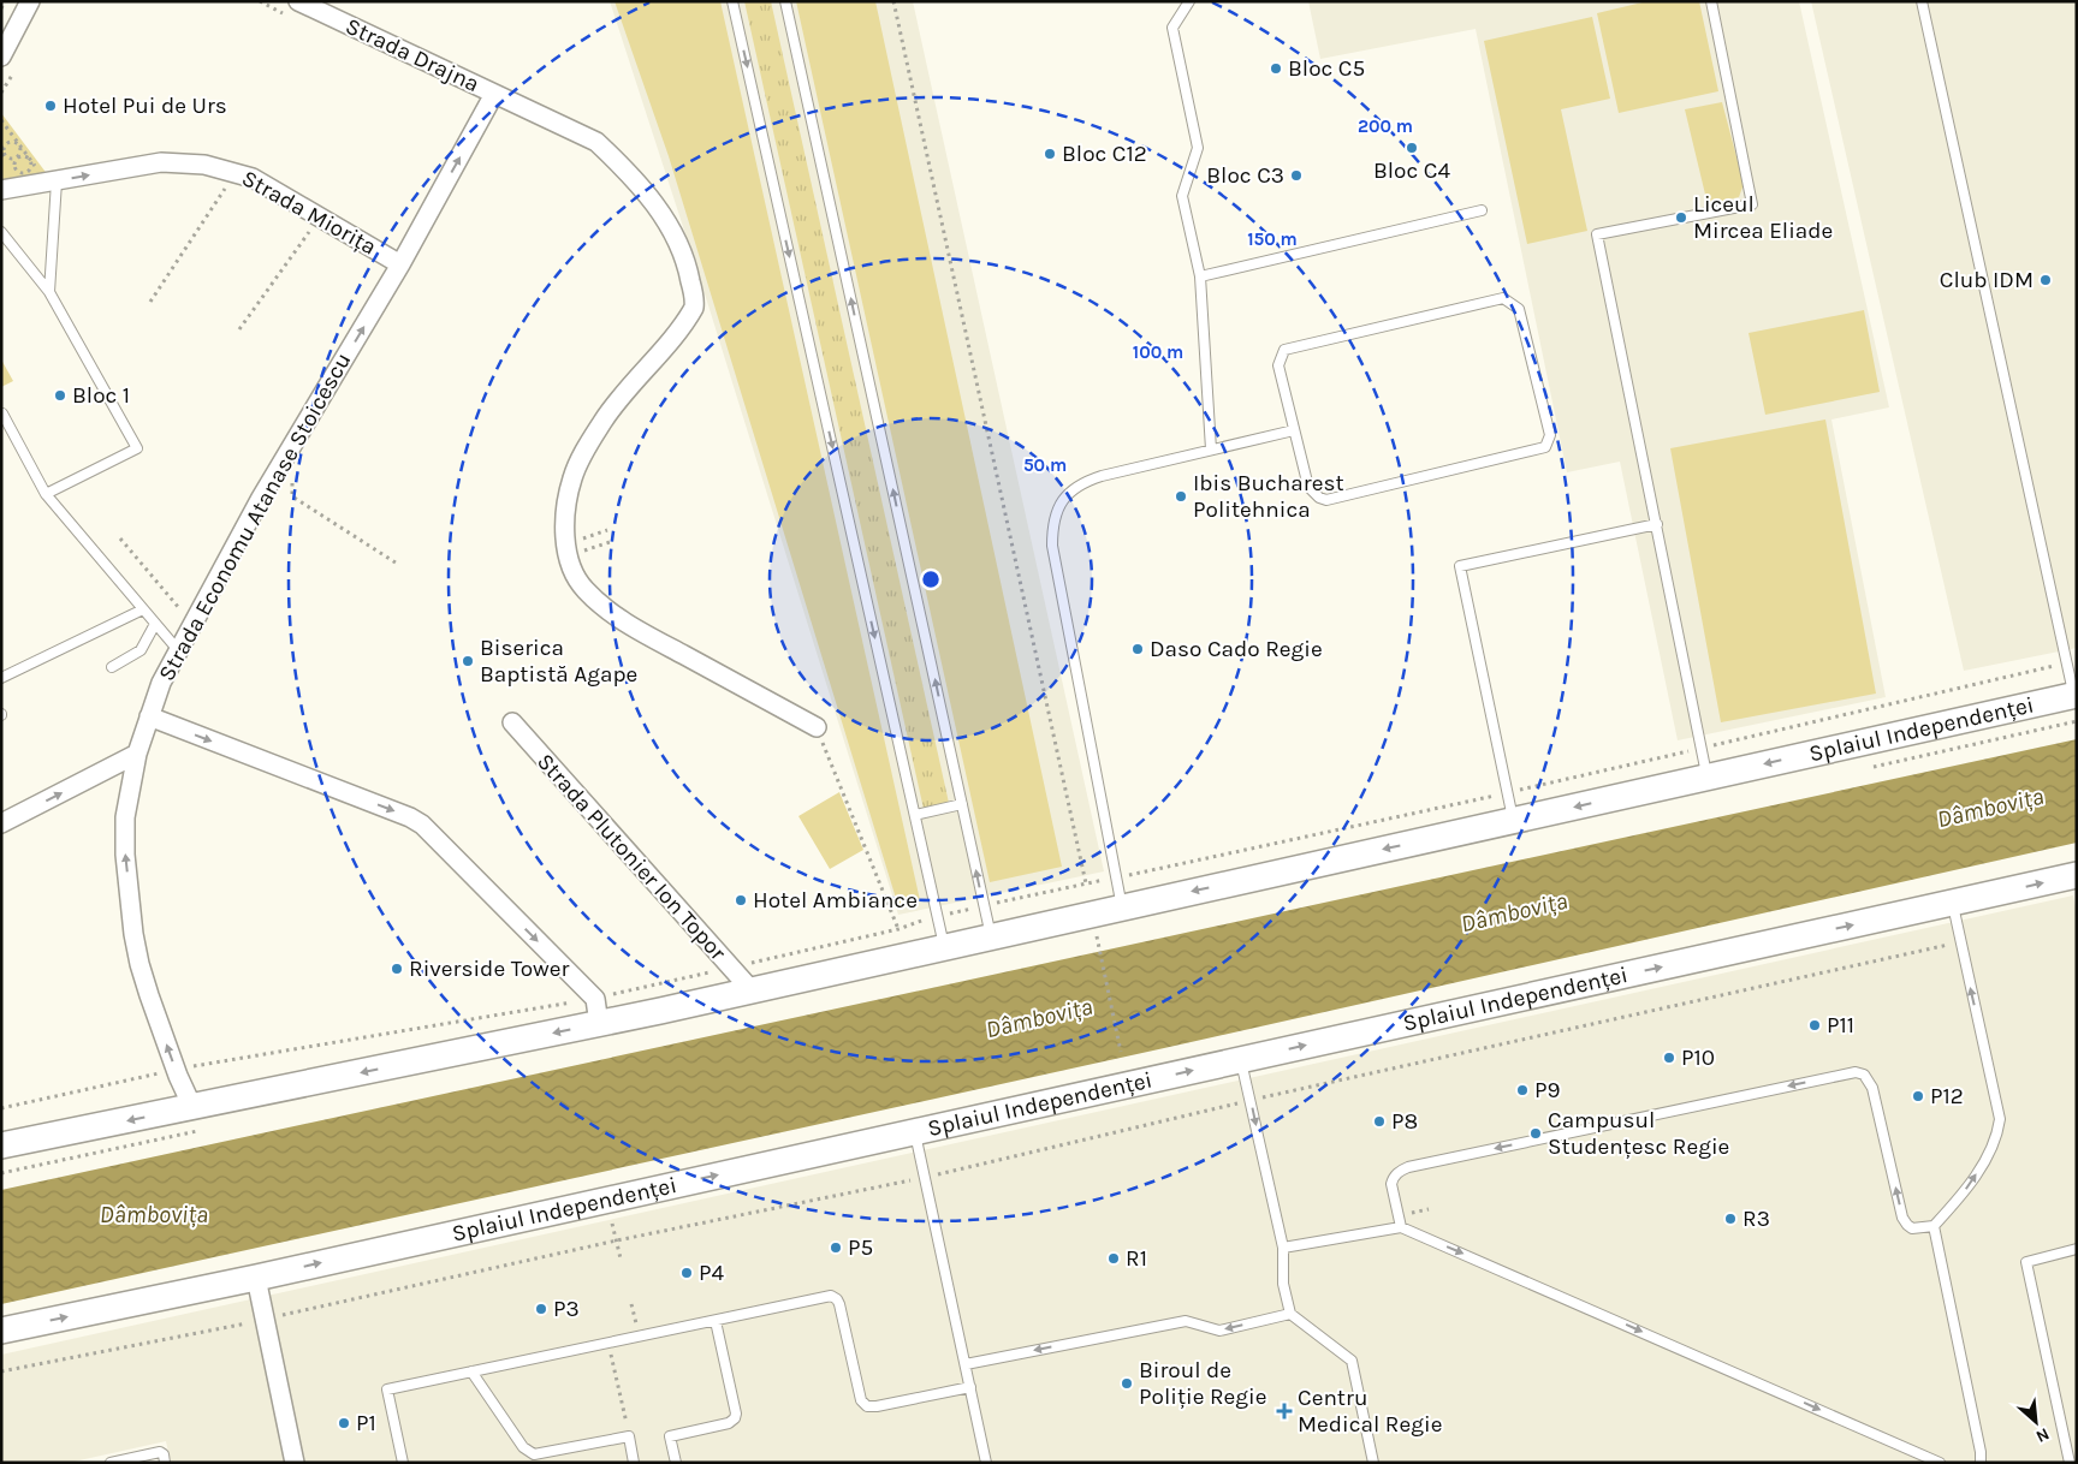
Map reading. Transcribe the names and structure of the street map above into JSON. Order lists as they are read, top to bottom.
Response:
{
  "streets": {
    "main road": ["Splaiul Independenței"],
    "street": [
      "Strada Drajna",
      "Strada Miorița",
      "Strada Economu Atanase Stoicescu",
      "Strada Plutonier Ion Topor"
    ]
  },
  "crossings": [
    ["Strada Drajna", "Strada Economu Atanase Stoicescu"],
    ["Strada Miorița", "Strada Economu Atanase Stoicescu"],
    ["Strada Economu Atanase Stoicescu", "Splaiul Independenței"],
    ["Splaiul Independenței", "Strada Plutonier Ion Topor"]
  ],
  "one_way": ["Strada Miorița", "Strada Economu Atanase Stoicescu"],
  "water": ["Dâmbovița"],
  "places": {
    "other": [
      "Bloc C5",
      "Hotel Pui de Urs",
      "Bloc C4",
      "Bloc C12",
      "Bloc C3",
      "Liceul Mircea Eliade",
      "Club IDM",
      "Bloc 1",
      "Ibis Bucharest Politehnica",
      "Daso Cado Regie",
      "Biserica Baptistă Agape",
      "Hotel Ambiance",
      "Riverside Tower",
      "P11",
      "P10",
      "P9",
      "P12",
      "P8",
      "Campusul Studențesc Regie",
      "R3",
      "P5",
      "R1",
      "P4",
      "P3",
      "Biroul de Poliție Regie",
      "P1"
    ],
    "health": ["Centru Medical Regie"]
  },
  "north": "bottom right",
  "rings": [
    "200 m",
    "150 m",
    "100 m",
    "50 m"
  ]
}
